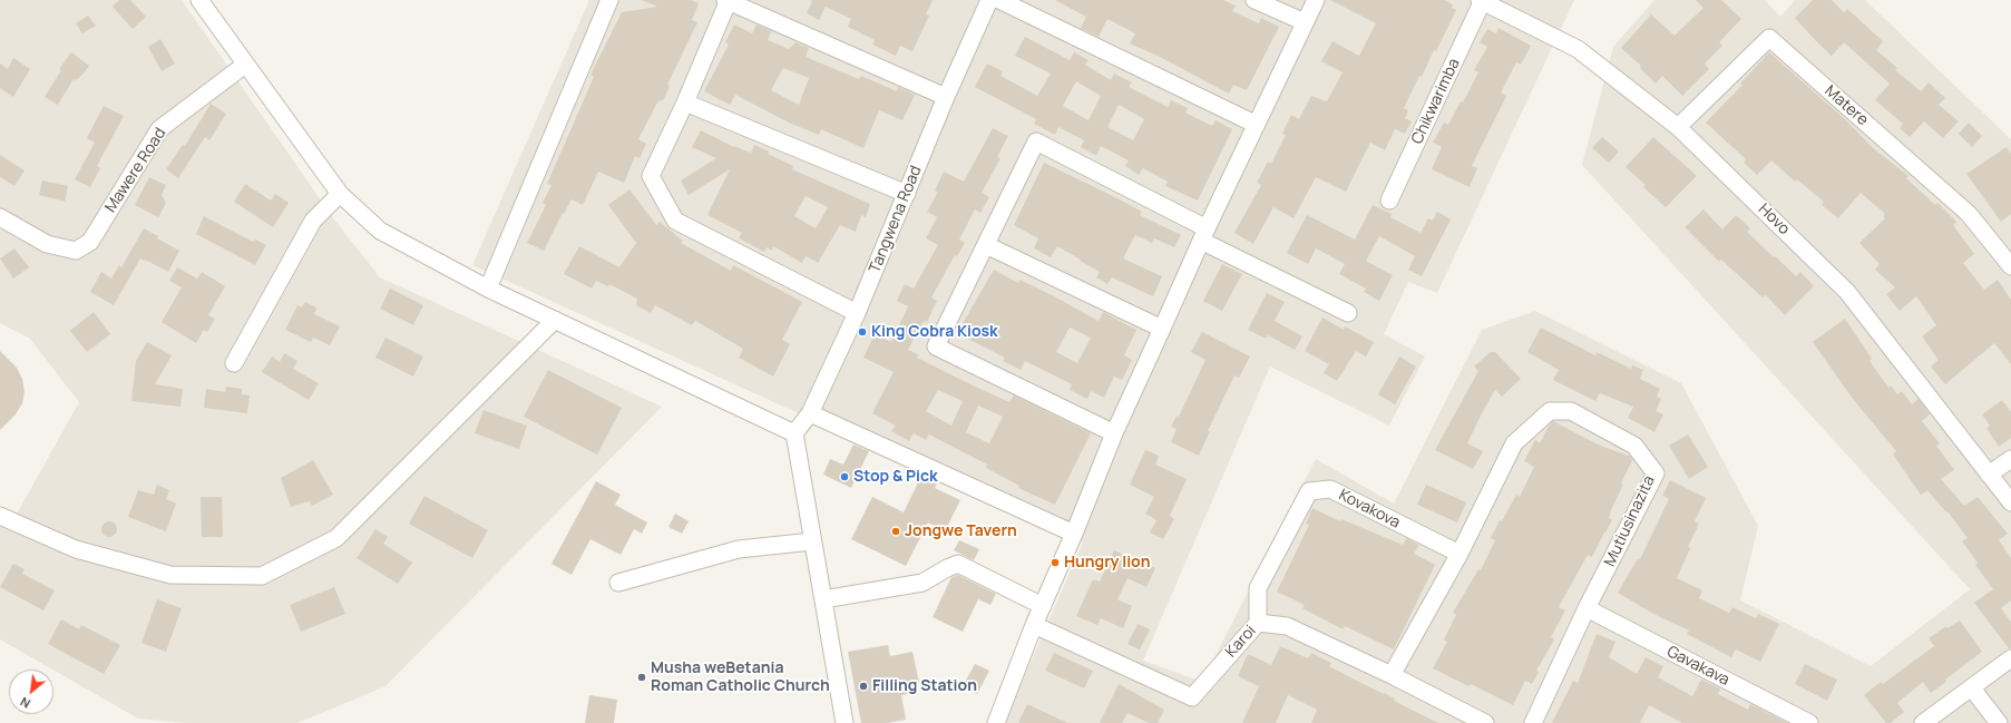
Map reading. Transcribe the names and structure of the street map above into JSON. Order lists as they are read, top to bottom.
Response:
{
  "streets": {
    "street": [
      "Chikwarimba",
      "Matere",
      "Mawere Road",
      "Tangwena Road",
      "Hovo",
      "Kovakova",
      "Mutiusinazita",
      "Karoi",
      "Gavakava"
    ]
  },
  "crossings": [
    ["Chikwarimba", "Hovo"],
    ["Matere", "Hovo"],
    ["Kovakova", "Mutiusinazita"],
    ["Kovakova", "Karoi"],
    ["Mutiusinazita", "Karoi"],
    ["Mutiusinazita", "Gavakava"]
  ],
  "places": [
    "King Cobra Kiosk",
    "Stop & Pick",
    "Jongwe Tavern",
    "Hungry lion",
    "Musha weBetania Roman Catholic Church",
    "Filling Station"
  ],
  "north": "bottom left"
}
